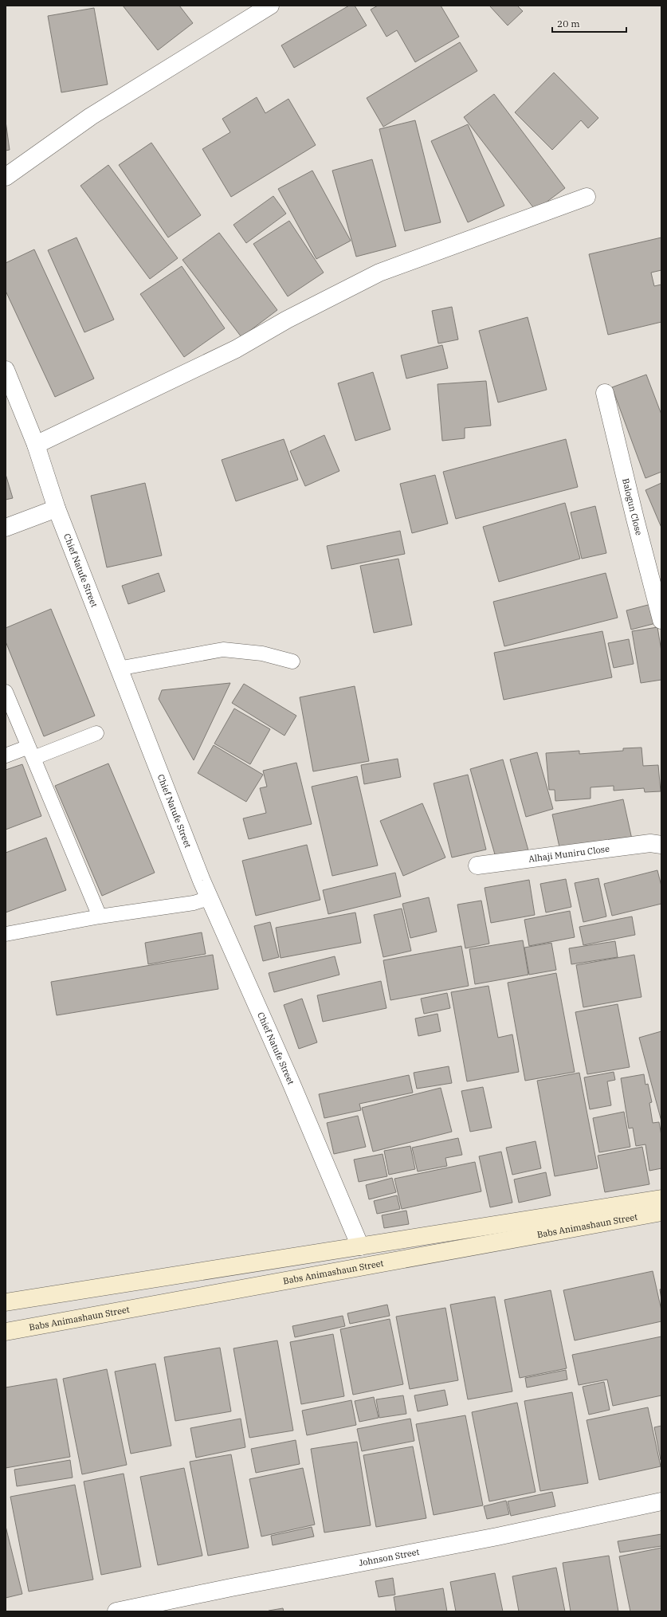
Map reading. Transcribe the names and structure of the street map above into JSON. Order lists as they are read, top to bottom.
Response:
{
  "streets": {
    "main road": ["Babs Animashaun Street"],
    "street": [
      "Balogun Close",
      "Chief Natufe Street",
      "Alhaji Muniru Close",
      "Johnson Street"
    ]
  },
  "crossings": [
    ["Chief Natufe Street", "Babs Animashaun Street"]
  ],
  "scale_bar": "20 m"
}
